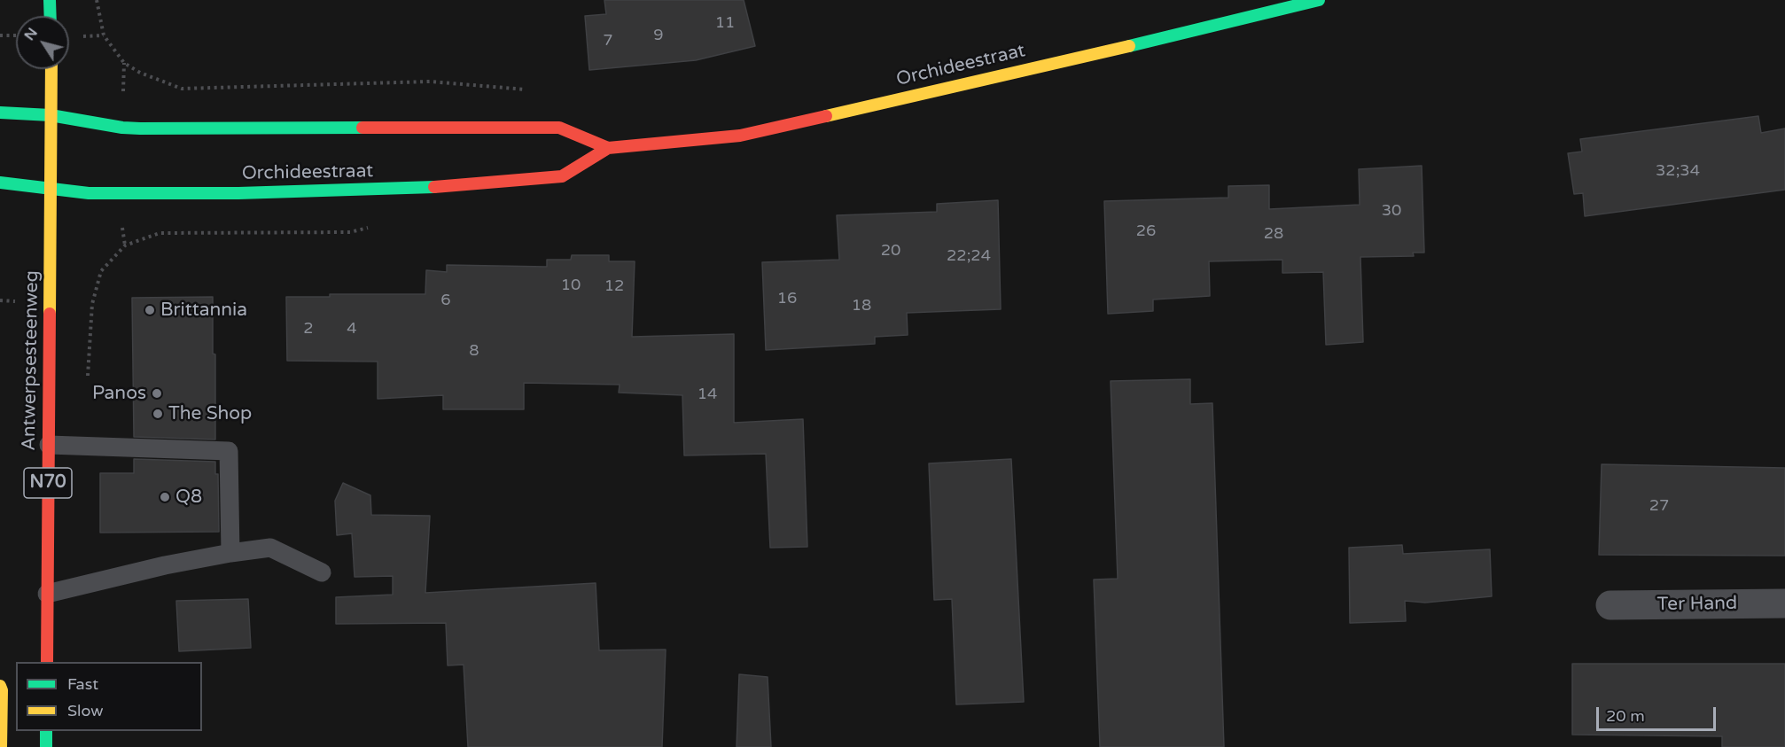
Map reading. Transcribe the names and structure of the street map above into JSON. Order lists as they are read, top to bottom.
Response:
{
  "streets": {
    "main road": ["Orchideestraat", "Antwerpsesteenweg", "N70"],
    "street": ["Ter Hand"]
  },
  "crossings": [
    ["Orchideestraat", "Antwerpsesteenweg"]
  ],
  "places": [
    "Brittannia",
    "Panos",
    "The Shop",
    "Q8"
  ],
  "house_numbers": [
    "11",
    "9",
    "7",
    "32;34",
    "30",
    "26",
    "28",
    "20",
    "22;24",
    "10",
    "12",
    "16",
    "6",
    "18",
    "2",
    "4",
    "8",
    "14",
    "27"
  ],
  "legend": ["Fast", "Slow"],
  "scale_bar": "20 m",
  "north": "top left"
}
